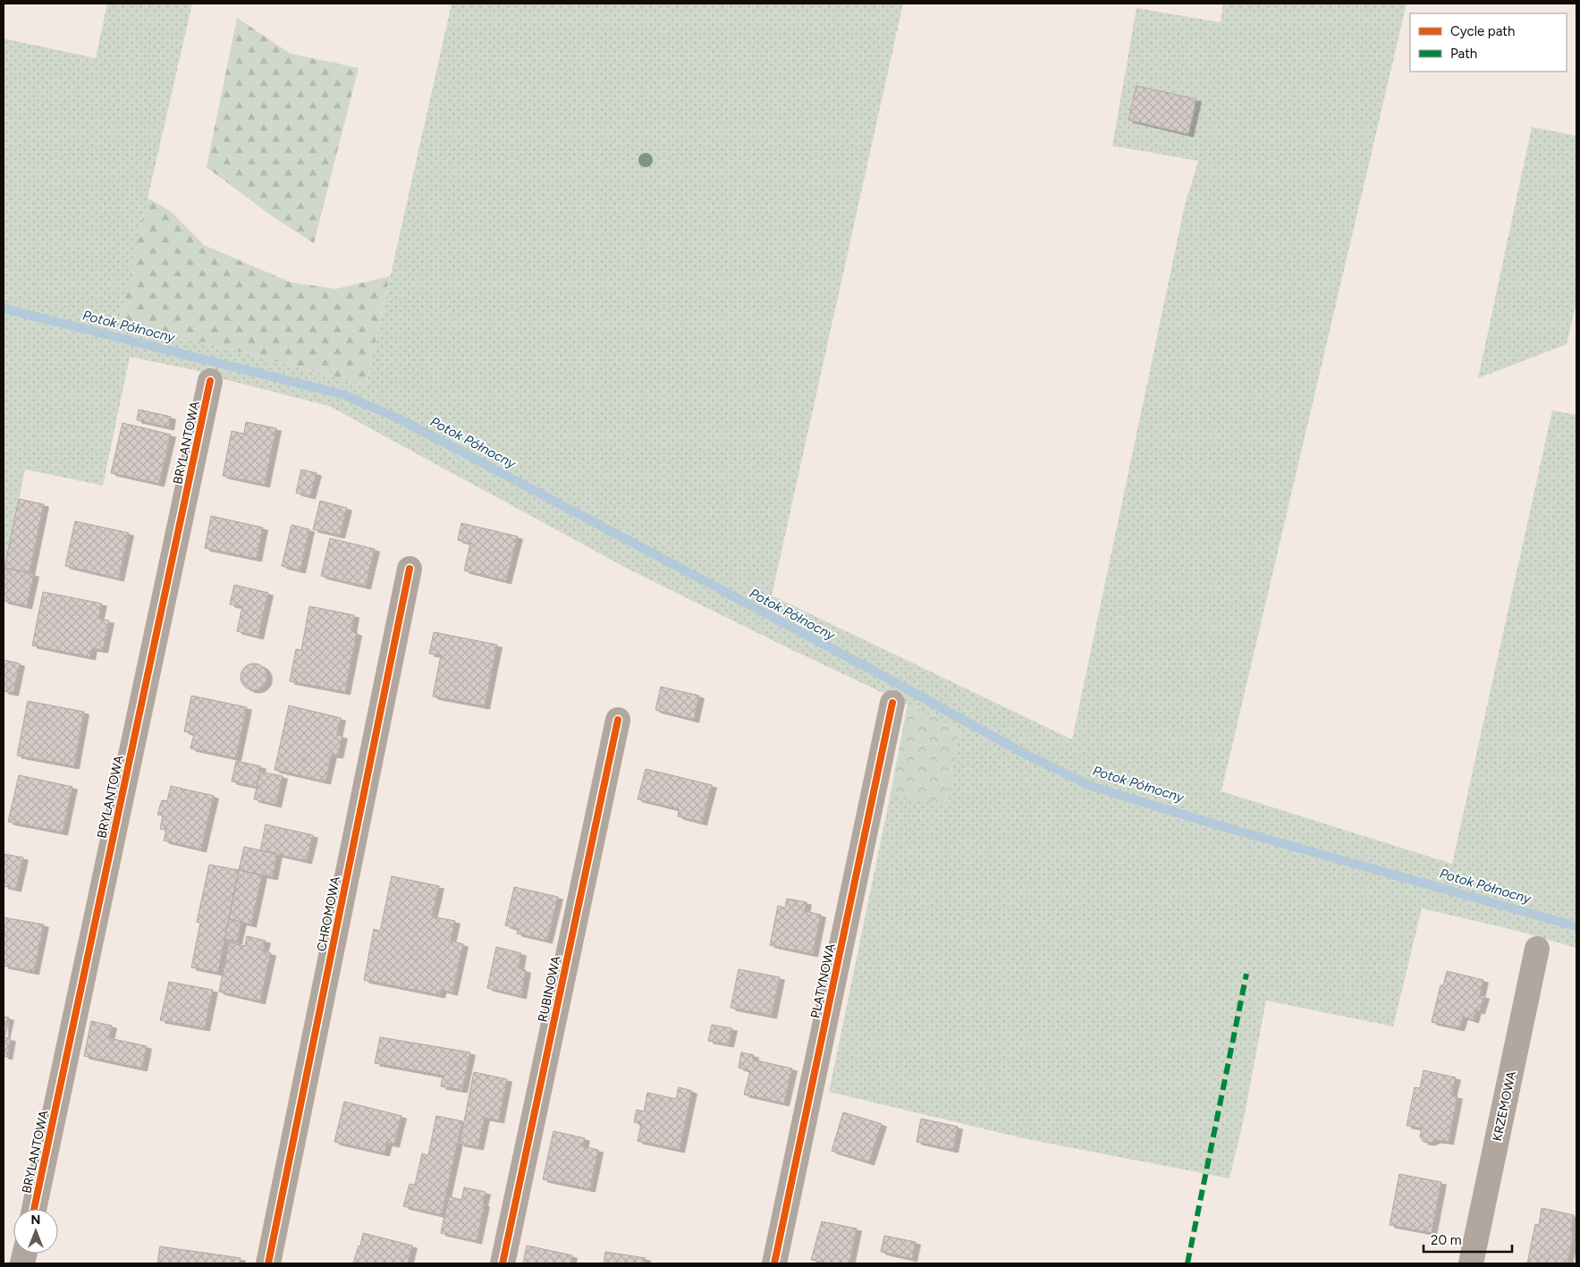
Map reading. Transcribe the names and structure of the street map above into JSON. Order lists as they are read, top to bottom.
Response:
{
  "streets": {
    "street": [
      "BRYLANTOWA",
      "CHROMOWA",
      "PLATYNOWA",
      "RUBINOWA",
      "KRZEMOWA"
    ]
  },
  "water": ["Potok Północny"],
  "legend": ["Cycle path", "Path"],
  "scale_bar": "20 m",
  "north": "top"
}
